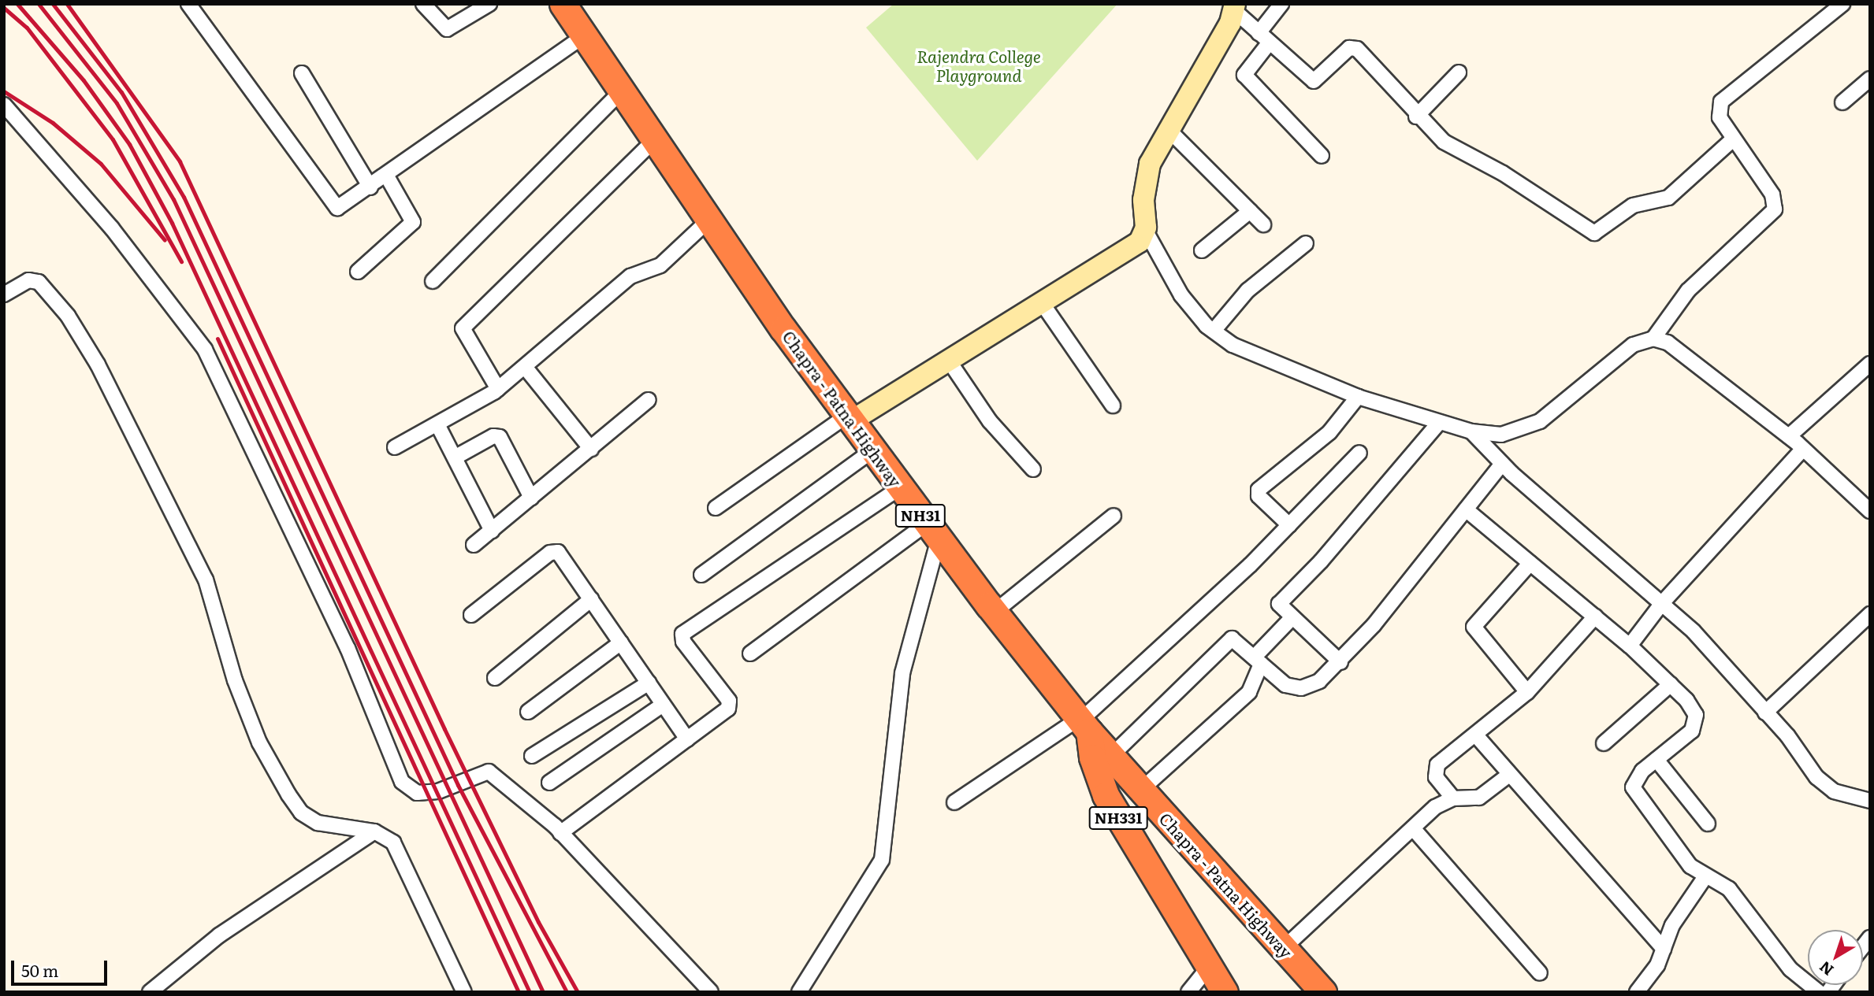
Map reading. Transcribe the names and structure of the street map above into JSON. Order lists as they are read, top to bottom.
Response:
{
  "streets": {
    "highway": ["Chapra - Patna Highway", "NH31", "NH331"]
  },
  "crossings": [
    ["Chapra - Patna Highway", "NH331"]
  ],
  "parks": ["Rajendra College Playground"],
  "scale_bar": "50 m",
  "north": "bottom left"
}
